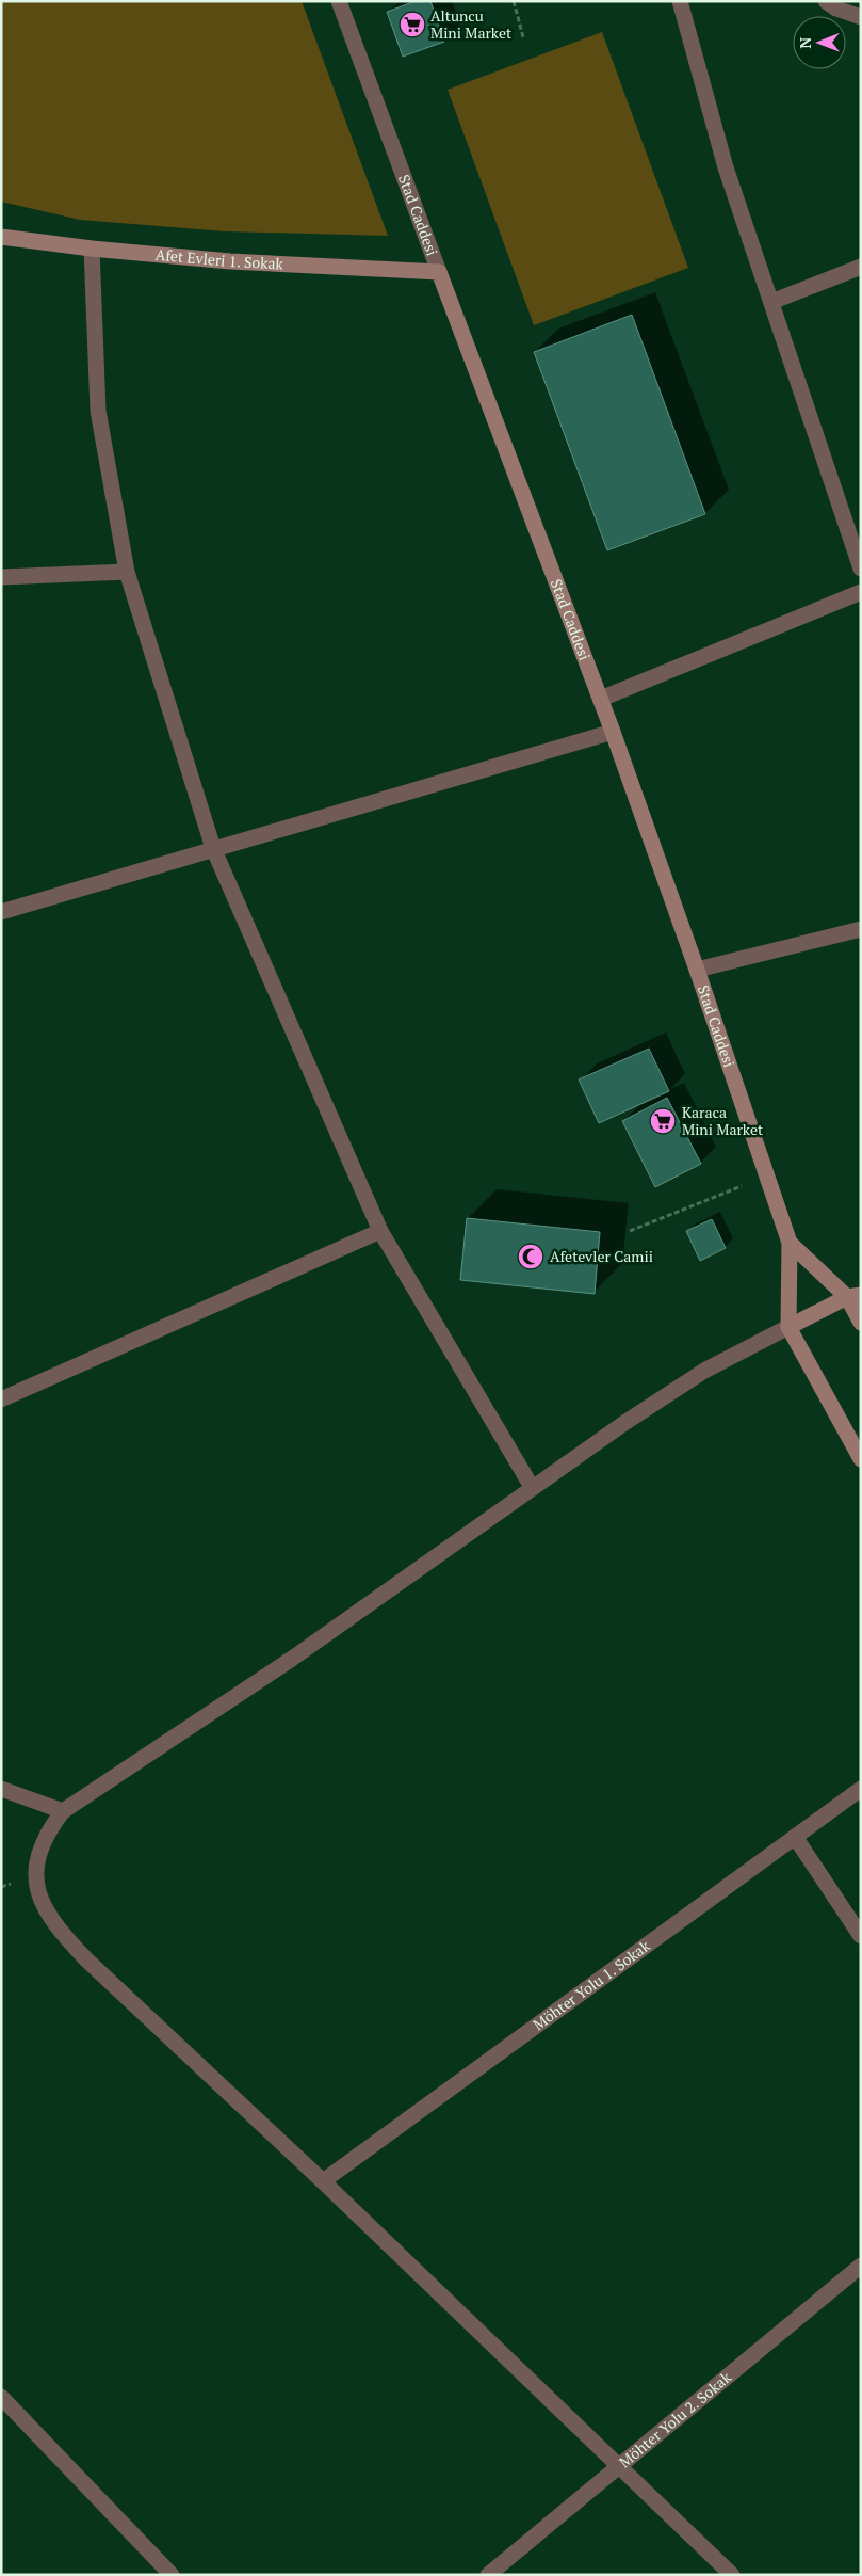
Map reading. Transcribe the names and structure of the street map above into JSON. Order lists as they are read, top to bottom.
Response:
{
  "streets": {
    "street": [
      "Stad Caddesi",
      "Afet Evleri 1. Sokak",
      "Möhter Yolu 1. Sokak",
      "Möhter Yolu 2. Sokak"
    ]
  },
  "crossings": [
    ["Stad Caddesi", "Afet Evleri 1. Sokak"]
  ],
  "places": {
    "supermarket": ["Altuncu Mini Market", "Karaca Mini Market"],
    "mosque": ["Afetevler Camii"]
  },
  "north": "left"
}
